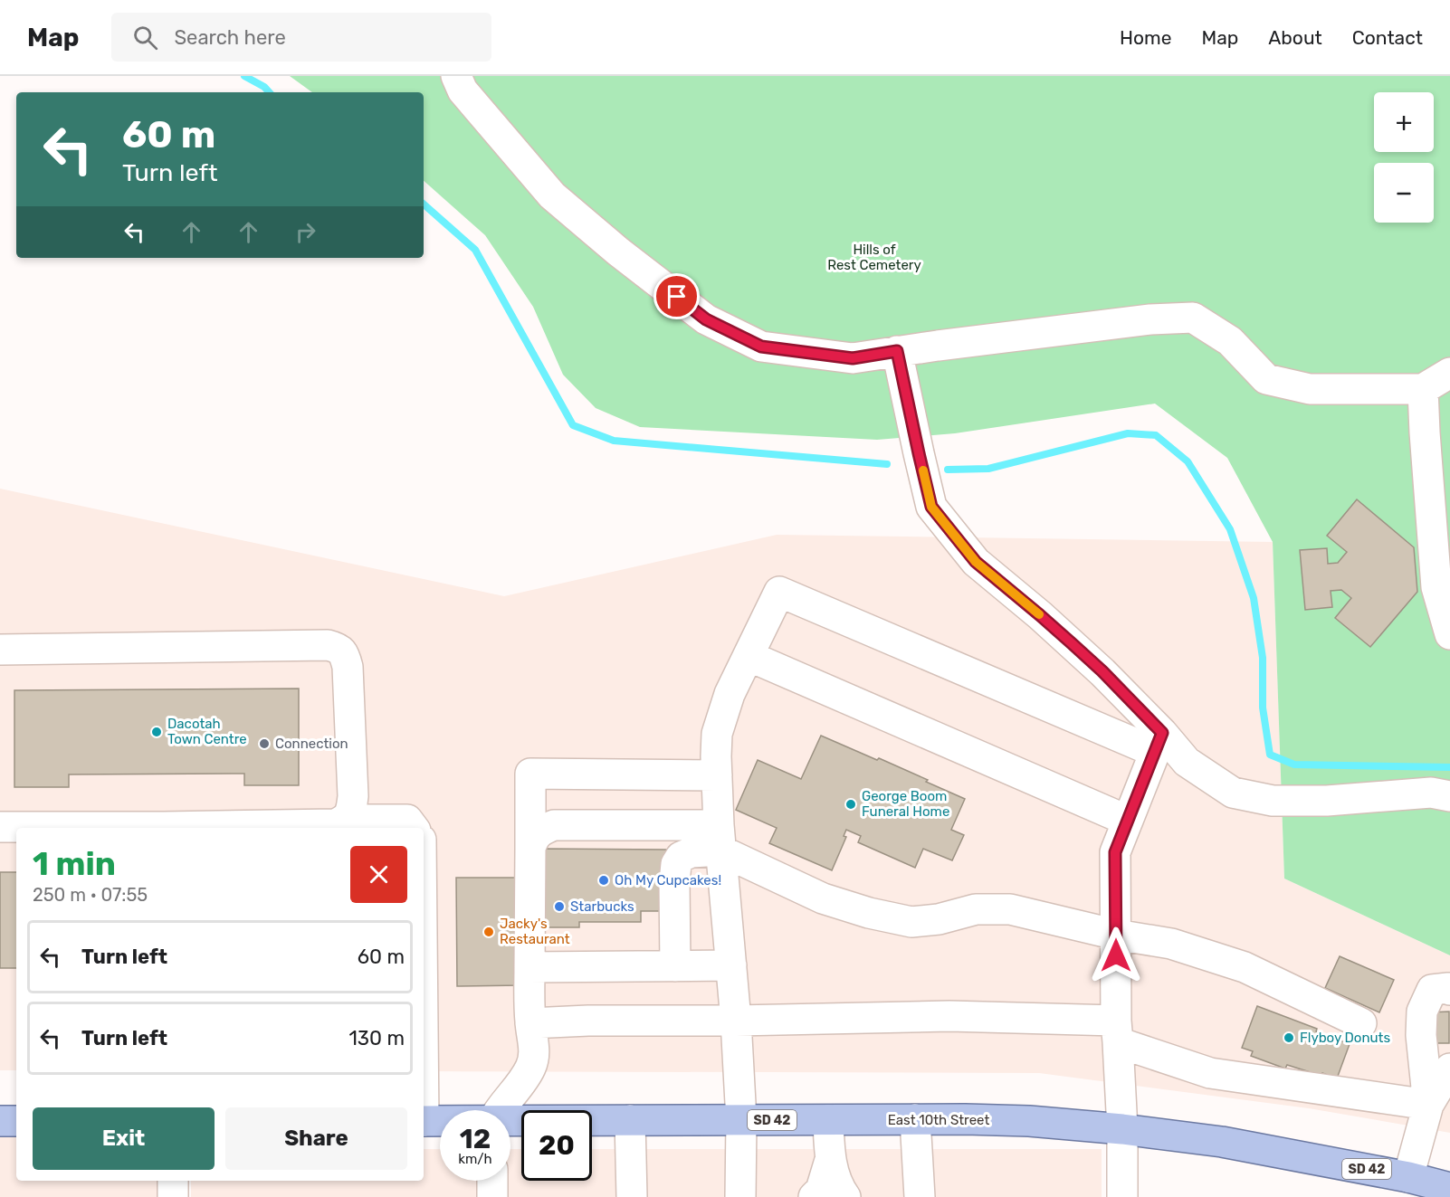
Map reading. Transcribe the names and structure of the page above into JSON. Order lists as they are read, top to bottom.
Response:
{
  "streets": {
    "main road": ["SD 42", "East 10th Street"]
  },
  "parks": ["Hills of Rest Cemetery"],
  "places": [
    "Dacotah Town Centre",
    "Connection",
    "George Boom Funeral Home",
    "Oh My Cupcakes!",
    "Starbucks",
    "Jacky's Restaurant",
    "Flyboy Donuts"
  ],
  "page": {
    "header": "Map",
    "search": "Search here",
    "nav": [
      "Home",
      "Map",
      "About",
      "Contact"
    ],
    "map_buttons": ["+", "−"],
    "turn": ["60 m", "Turn left"],
    "heading": ["1 min", "250 m · 07:55"],
    "list": [
      {
        "name": "Turn left",
        "value": "60 m"
      },
      {
        "name": "Turn left",
        "value": "130 m"
      }
    ],
    "buttons": ["Exit", "Share"],
    "speed": "12 km/h",
    "limit": "20"
  }
}
